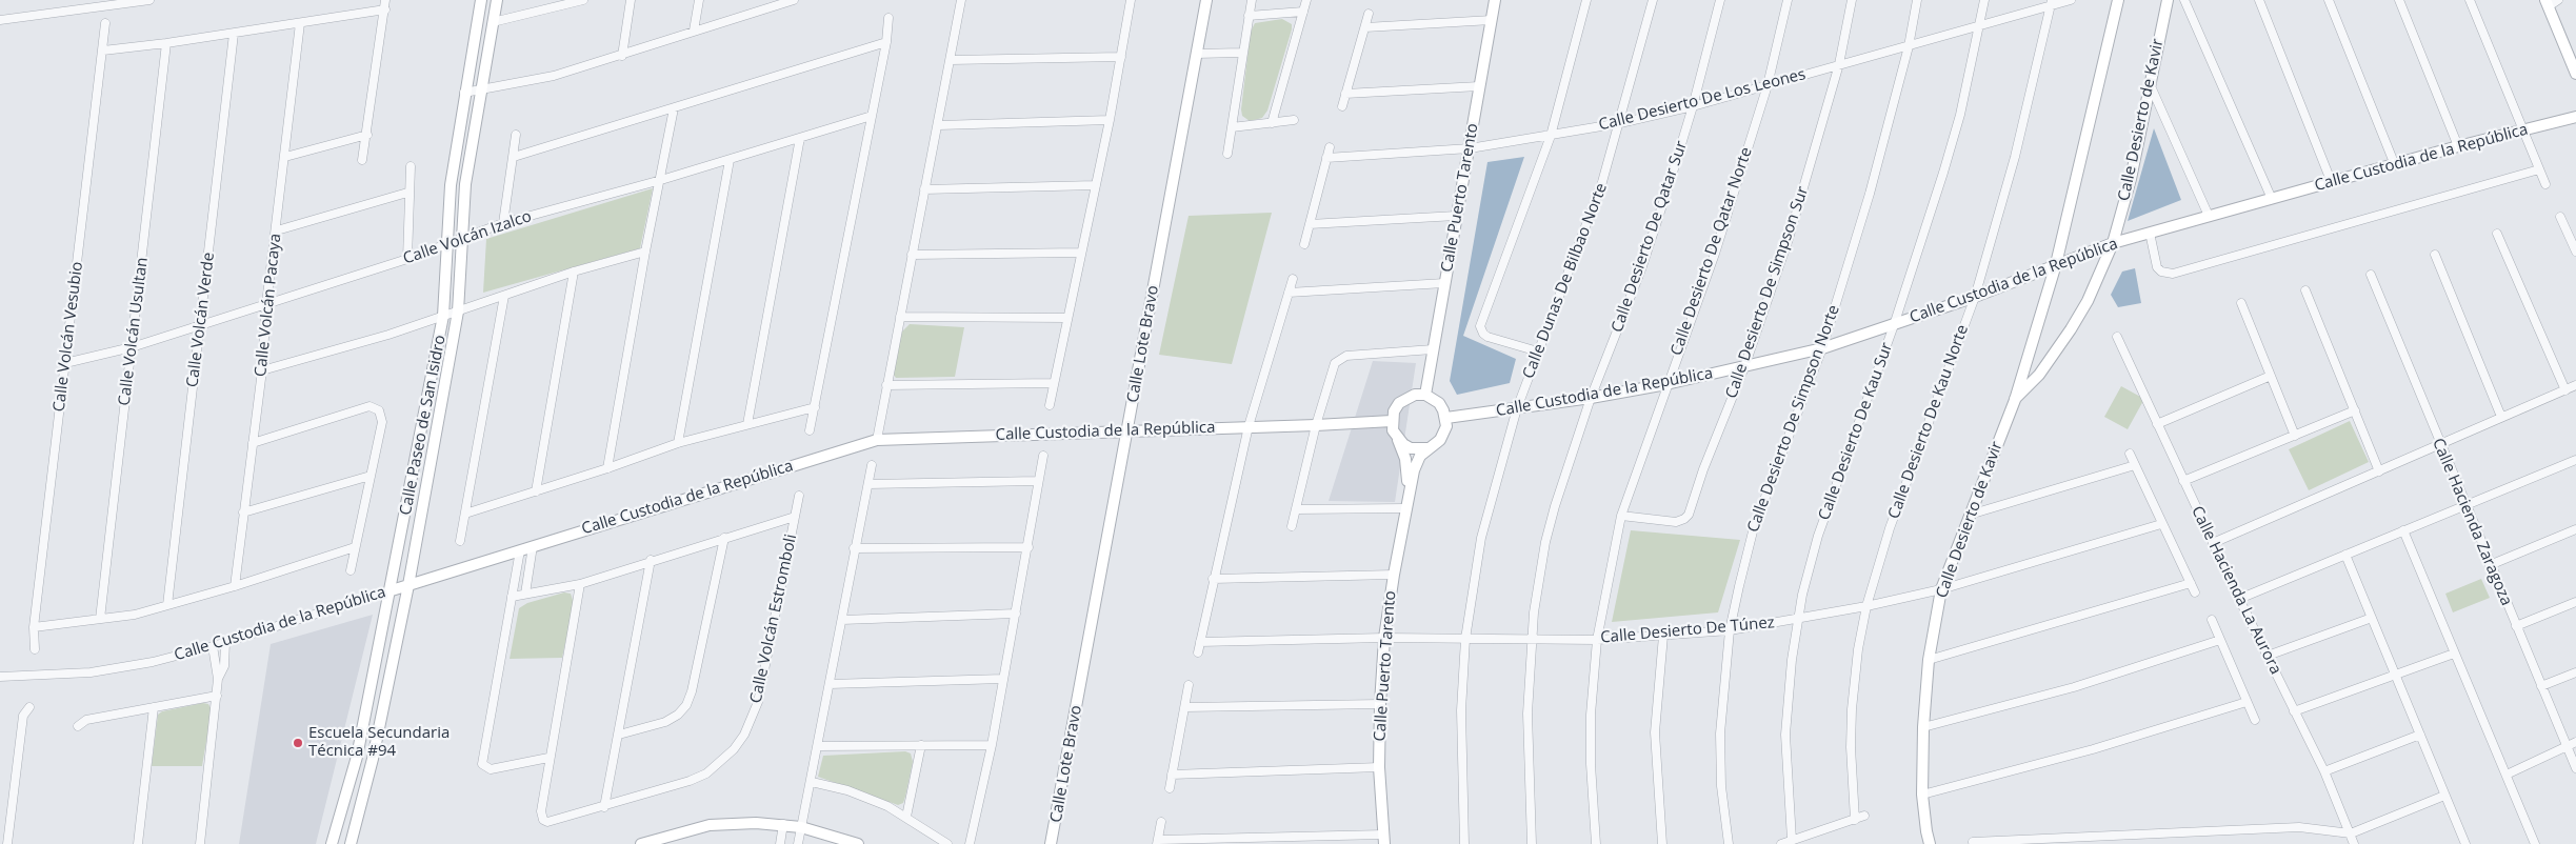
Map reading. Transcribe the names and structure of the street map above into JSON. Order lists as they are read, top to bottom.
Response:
{
  "streets": {
    "main road": [
      "Calle Desierto de Kavir",
      "Calle Custodia de la República",
      "Calle Puerto Tarento",
      "Calle Lote Bravo",
      "Calle Paseo de San Isidro"
    ],
    "street": [
      "Calle Desierto De Los Leones",
      "Calle Desierto De Qatar Sur",
      "Calle Volcán Izalco",
      "Calle Desierto De Qatar Norte",
      "Calle Dunas De Bilbao Norte",
      "Calle Desierto De Simpson Sur",
      "Calle Volcán Pacaya",
      "Calle Volcán Verde",
      "Calle Volcán Usultan",
      "Calle Volcán Vesubio",
      "Calle Desierto De Simpson Norte",
      "Calle Desierto De Kau Norte",
      "Calle Desierto De Kau Sur",
      "Calle Hacienda Zaragoza",
      "Calle Hacienda La Aurora",
      "Calle Volcán Estromboli",
      "Calle Desierto De Túnez"
    ]
  },
  "crossings": [
    ["Calle Desierto De Los Leones", "Calle Puerto Tarento"],
    ["Calle Desierto De Los Leones", "Calle Desierto De Qatar Sur"],
    ["Calle Desierto De Los Leones", "Calle Desierto De Qatar Norte"],
    ["Calle Desierto De Los Leones", "Calle Dunas De Bilbao Norte"],
    ["Calle Desierto De Los Leones", "Calle Desierto De Simpson Sur"],
    ["Calle Desierto De Los Leones", "Calle Desierto De Simpson Norte"],
    ["Calle Desierto De Los Leones", "Calle Desierto De Kau Norte"],
    ["Calle Desierto De Los Leones", "Calle Desierto De Kau Sur"],
    ["Calle Desierto de Kavir", "Calle Custodia de la República"],
    ["Calle Desierto de Kavir", "Calle Desierto De Túnez"],
    ["Calle Custodia de la República", "Calle Puerto Tarento"],
    ["Calle Custodia de la República", "Calle Desierto De Qatar Sur"],
    ["Calle Custodia de la República", "Calle Desierto De Qatar Norte"],
    ["Calle Custodia de la República", "Calle Dunas De Bilbao Norte"],
    ["Calle Custodia de la República", "Calle Desierto De Simpson Sur"],
    ["Calle Custodia de la República", "Calle Lote Bravo"],
    ["Calle Custodia de la República", "Calle Desierto De Simpson Norte"],
    ["Calle Custodia de la República", "Calle Desierto De Kau Norte"],
    ["Calle Custodia de la República", "Calle Paseo de San Isidro"],
    ["Calle Custodia de la República", "Calle Desierto De Kau Sur"],
    ["Calle Puerto Tarento", "Calle Desierto De Túnez"],
    ["Calle Desierto De Qatar Sur", "Calle Desierto De Túnez"],
    ["Calle Volcán Izalco", "Calle Volcán Pacaya"],
    ["Calle Volcán Izalco", "Calle Volcán Verde"],
    ["Calle Volcán Izalco", "Calle Volcán Usultan"],
    ["Calle Volcán Izalco", "Calle Volcán Vesubio"],
    ["Calle Volcán Izalco", "Calle Paseo de San Isidro"],
    ["Calle Desierto De Qatar Norte", "Calle Desierto De Simpson Sur"],
    ["Calle Desierto De Qatar Norte", "Calle Desierto De Túnez"],
    ["Calle Dunas De Bilbao Norte", "Calle Desierto De Túnez"],
    ["Calle Desierto De Simpson Norte", "Calle Desierto De Túnez"],
    ["Calle Desierto De Kau Norte", "Calle Desierto De Túnez"],
    ["Calle Desierto De Kau Sur", "Calle Desierto De Túnez"]
  ],
  "places": ["Escuela Secundaria Técnica #94"]
}
